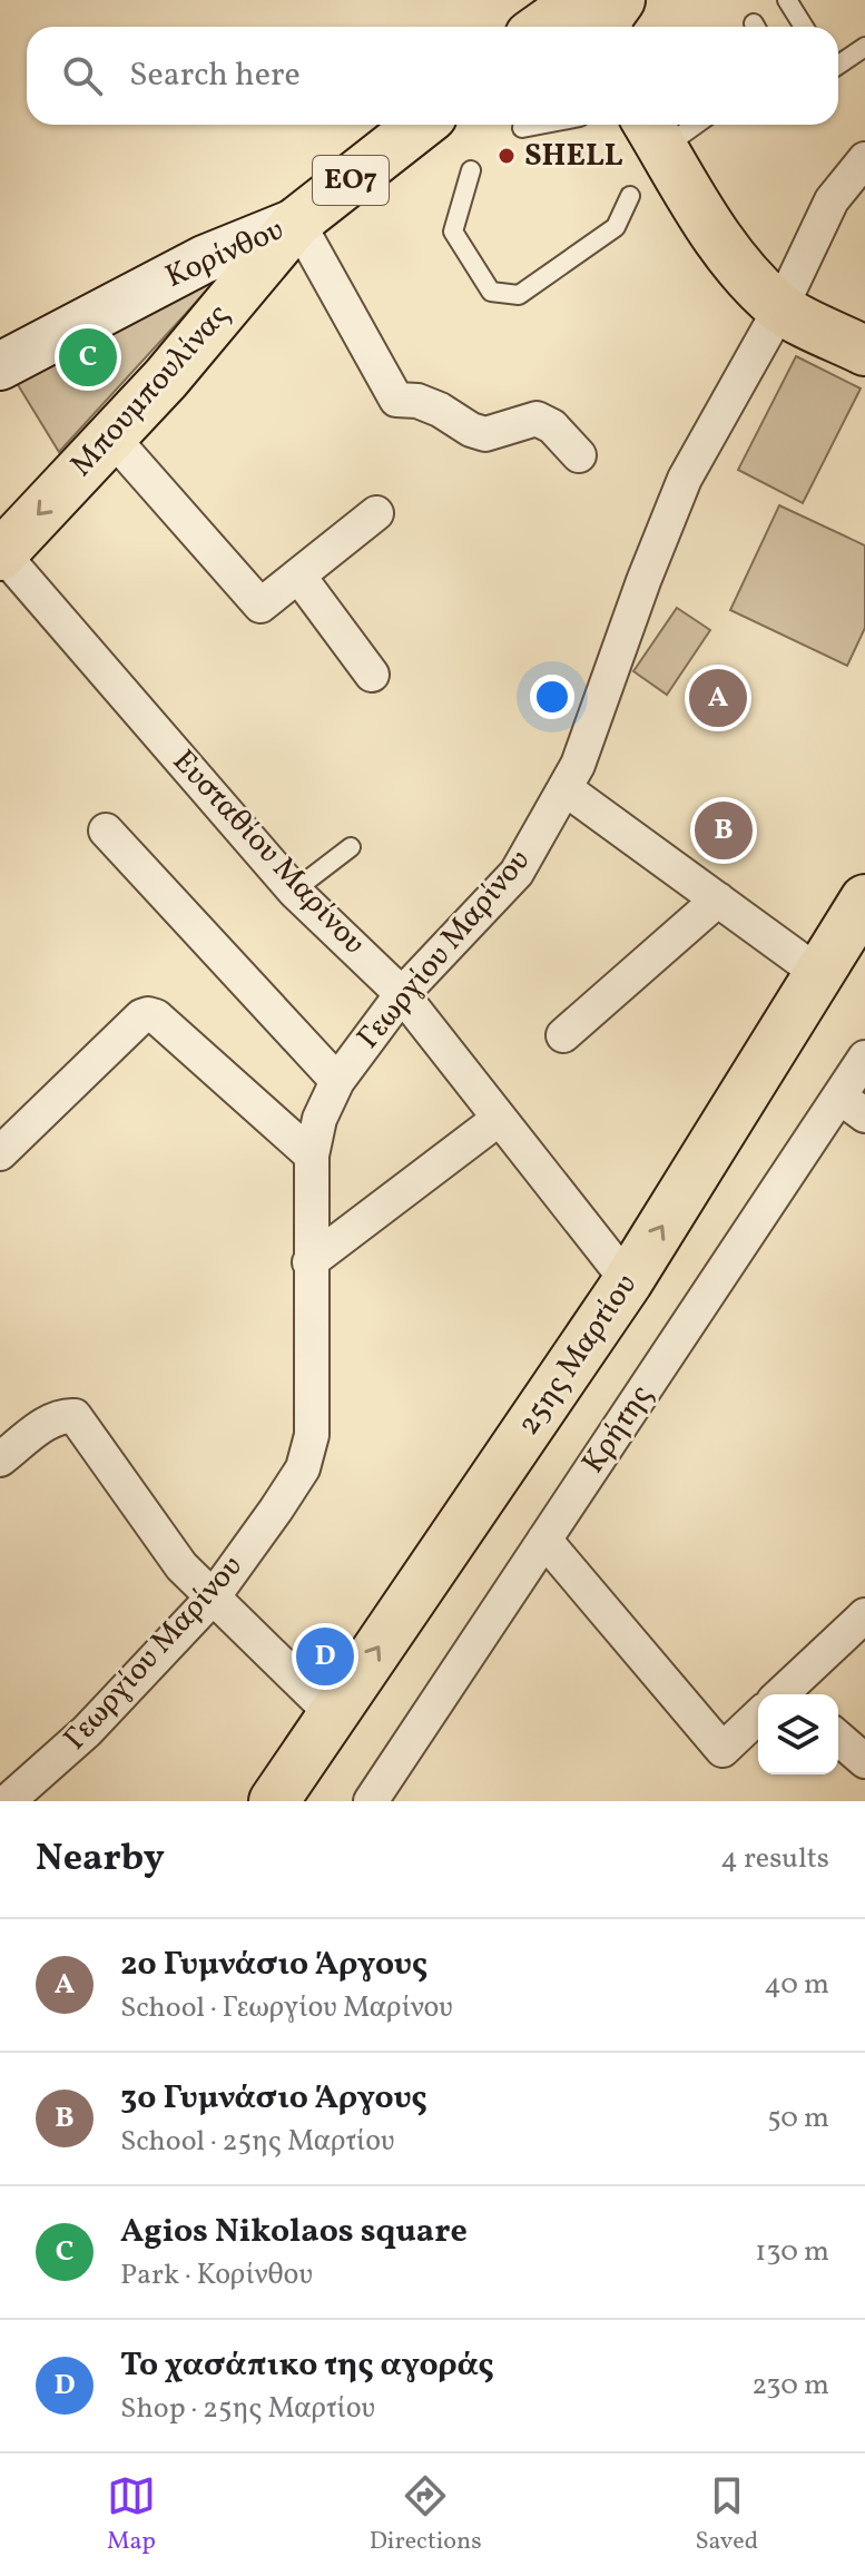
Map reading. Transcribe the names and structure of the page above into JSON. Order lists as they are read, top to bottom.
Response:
{
  "streets": {
    "main road": [
      "ΕΟ7",
      "Κορίνθου",
      "Μπουμπουλίνας",
      "25ης Μαρτίου"
    ],
    "street": ["Ευσταθίου Μαρίνου", "Γεωργίου Μαρίνου", "Κρήτης"]
  },
  "crossings": [
    ["Κορίνθου", "Μπουμπουλίνας"],
    ["Μπουμπουλίνας", "Ευσταθίου Μαρίνου"],
    ["Ευσταθίου Μαρίνου", "Γεωργίου Μαρίνου"],
    ["Ευσταθίου Μαρίνου", "25ης Μαρτίου"]
  ],
  "one_way": ["Μπουμπουλίνας", "25ης Μαρτίου"],
  "places": ["SHELL"],
  "page": {
    "search": "Search here",
    "pins": [
      "C",
      "A",
      "B",
      "D"
    ],
    "heading": ["Nearby", "4 results"],
    "list": [
      {
        "mark": "A",
        "name": "2ο Γυμνάσιο Άργους",
        "note": "School · Γεωργίου Μαρίνου",
        "value": "40 m"
      },
      {
        "mark": "B",
        "name": "3ο Γυμνάσιο Άργους",
        "note": "School · 25ης Μαρτίου",
        "value": "50 m"
      },
      {
        "mark": "C",
        "name": "Agios Nikolaos square",
        "note": "Park · Κορίνθου",
        "value": "130 m"
      },
      {
        "mark": "D",
        "name": "Το χασάπικο της αγοράς",
        "note": "Shop · 25ης Μαρτίου",
        "value": "230 m"
      }
    ],
    "nav": ["Map", "Directions", "Saved"]
  }
}
